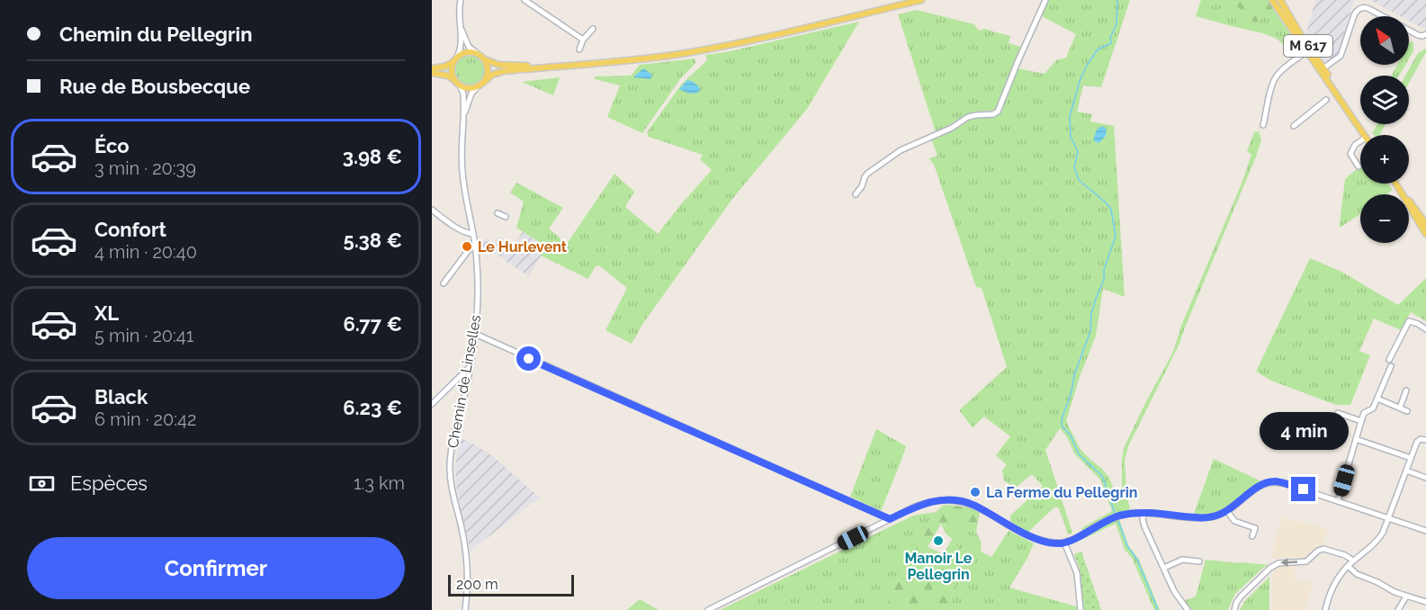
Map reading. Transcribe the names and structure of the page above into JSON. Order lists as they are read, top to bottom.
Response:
{
  "streets": {
    "main road": ["M 617"],
    "street": ["Chemin de Linselles"]
  },
  "places": ["Le Hurlevent", "La Ferme du Pellegrin", "Manoir Le Pellegrin"],
  "scale_bar": "200 m",
  "north": "top left",
  "page": {
    "banner": ["Chemin du Pellegrin", "Rue de Bousbecque"],
    "map_buttons": ["+", "−"],
    "list": [
      {
        "name": "Éco",
        "note": "3 min · 20:39",
        "value": "3.98 €"
      },
      {
        "name": "Confort",
        "note": "4 min · 20:40",
        "value": "5.38 €"
      },
      {
        "name": "XL",
        "note": "5 min · 20:41",
        "value": "6.77 €"
      },
      {
        "name": "Black",
        "note": "6 min · 20:42",
        "value": "6.23 €"
      }
    ],
    "bubble": "4 min",
    "pay": ["Espèces", "1.3 km"],
    "buttons": "Confirmer",
    "scale": "200 m"
  }
}
